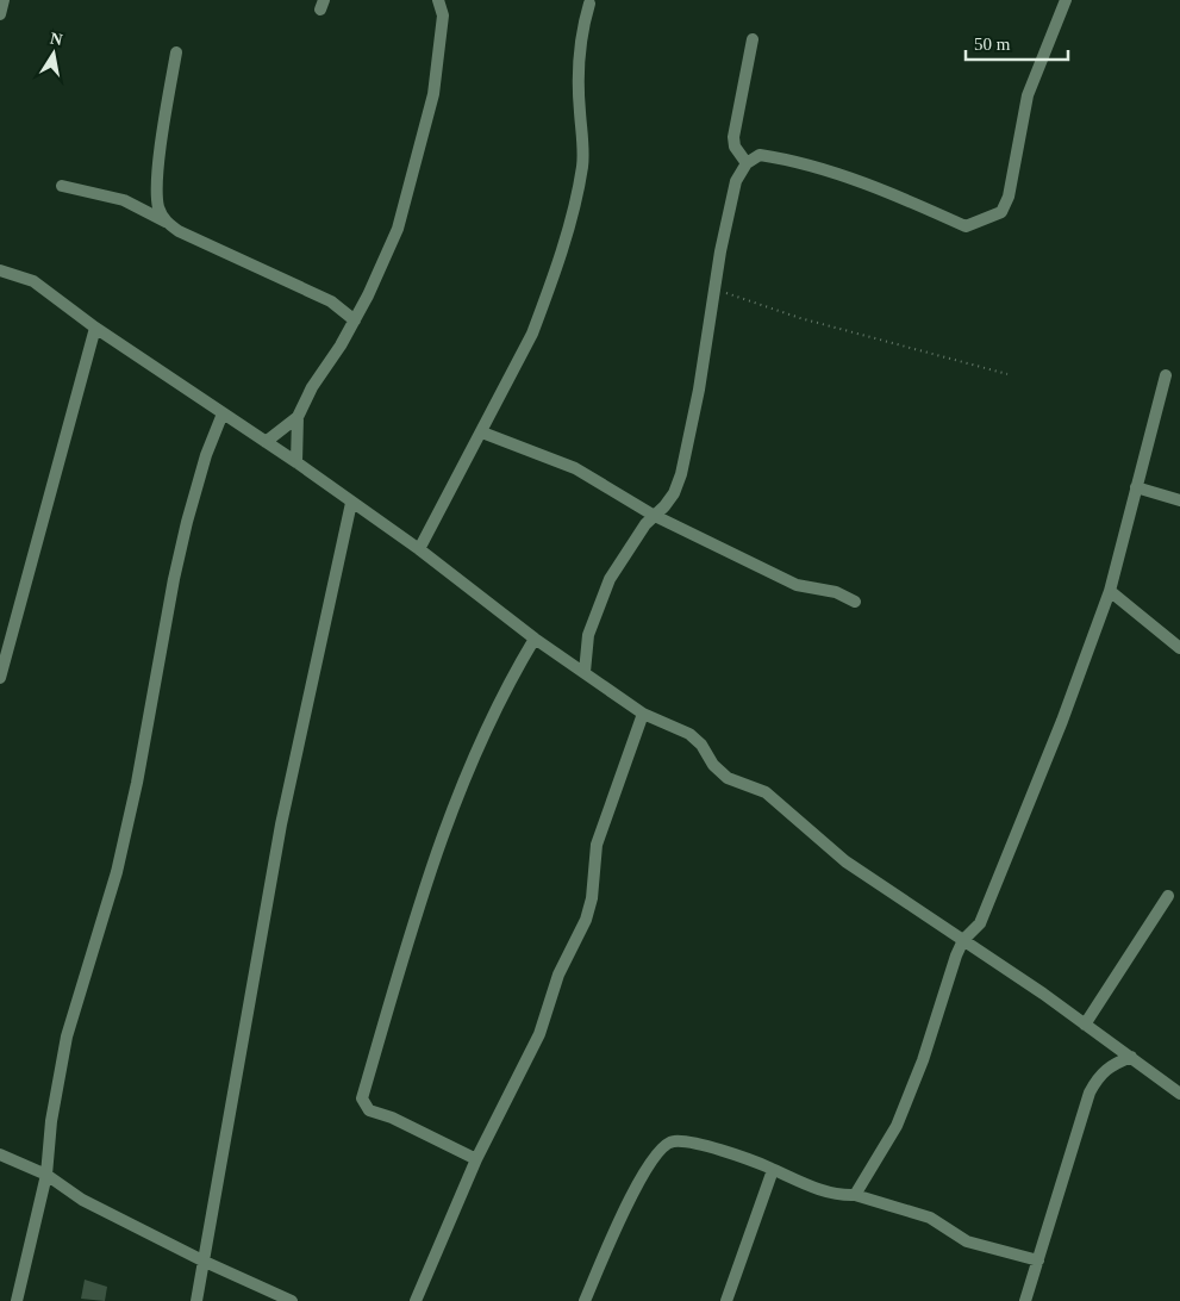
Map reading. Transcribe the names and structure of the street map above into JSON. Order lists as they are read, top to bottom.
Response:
{
  "scale_bar": "50 m",
  "north": "top"
}
